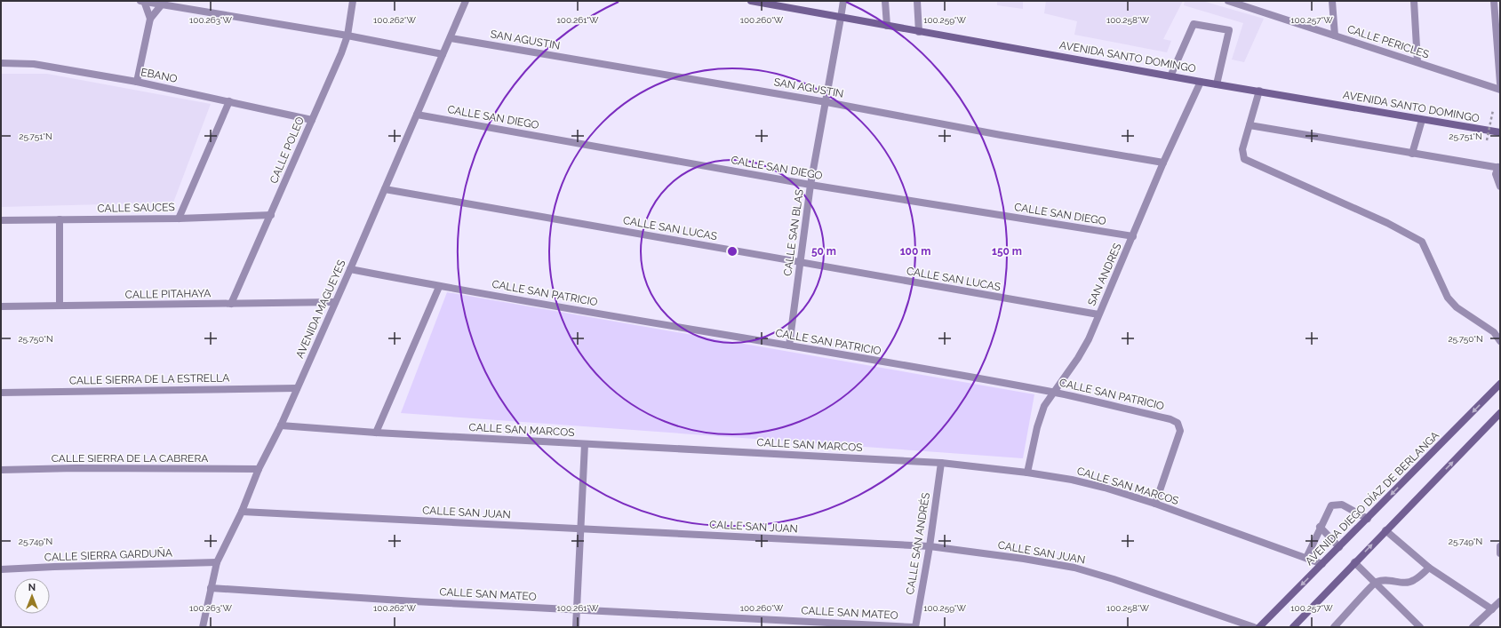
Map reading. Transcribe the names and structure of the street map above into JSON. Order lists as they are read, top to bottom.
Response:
{
  "streets": {
    "main road": ["AVENIDA SANTO DOMINGO", "AVENIDA DIEGO DÍAZ DE BERLANGA"],
    "street": [
      "SAN AGUSTIN",
      "CALLE PERICLES",
      "EBANO",
      "CALLE SAN DIEGO",
      "CALLE POLEO",
      "CALLE SAUCES",
      "CALLE SAN LUCAS",
      "CALLE SAN BLAS",
      "SAN ANDRES",
      "CALLE SAN PATRICIO",
      "CALLE PITAHAYA",
      "AVENIDA MAGUEYES",
      "CALLE SIERRA DE LA ESTRELLA",
      "CALLE SAN MARCOS",
      "CALLE SIERRA DE LA CABRERA",
      "CALLE SAN JUAN",
      "CALLE SAN ANDRÉS",
      "CALLE SIERRA GARDUÑA",
      "CALLE SAN MATEO"
    ]
  },
  "crossings": [
    ["SAN AGUSTIN", "CALLE SAN BLAS"],
    ["SAN AGUSTIN", "SAN ANDRES"],
    ["SAN AGUSTIN", "AVENIDA MAGUEYES"],
    ["AVENIDA SANTO DOMINGO", "CALLE SAN BLAS"],
    ["AVENIDA SANTO DOMINGO", "SAN ANDRES"],
    ["EBANO", "CALLE POLEO"],
    ["CALLE SAN DIEGO", "CALLE SAN BLAS"],
    ["CALLE SAN DIEGO", "SAN ANDRES"],
    ["CALLE SAN DIEGO", "AVENIDA MAGUEYES"],
    ["CALLE POLEO", "CALLE SAUCES"],
    ["CALLE POLEO", "CALLE PITAHAYA"],
    ["CALLE SAN LUCAS", "CALLE SAN BLAS"],
    ["CALLE SAN LUCAS", "SAN ANDRES"],
    ["CALLE SAN LUCAS", "AVENIDA MAGUEYES"],
    ["CALLE SAN BLAS", "CALLE SAN PATRICIO"],
    ["SAN ANDRES", "CALLE SAN PATRICIO"],
    ["SAN ANDRES", "CALLE SAN MARCOS"],
    ["CALLE SAN PATRICIO", "AVENIDA MAGUEYES"],
    ["CALLE SAN PATRICIO", "CALLE SAN MARCOS"],
    ["CALLE PITAHAYA", "AVENIDA MAGUEYES"],
    ["AVENIDA MAGUEYES", "CALLE SIERRA DE LA ESTRELLA"],
    ["AVENIDA MAGUEYES", "CALLE SAN MARCOS"],
    ["AVENIDA MAGUEYES", "CALLE SIERRA DE LA CABRERA"],
    ["AVENIDA MAGUEYES", "CALLE SAN JUAN"],
    ["AVENIDA MAGUEYES", "CALLE SIERRA GARDUÑA"],
    ["AVENIDA MAGUEYES", "CALLE SAN MATEO"],
    ["CALLE SAN MARCOS", "AVENIDA DIEGO DÍAZ DE BERLANGA"],
    ["CALLE SAN MARCOS", "CALLE SAN ANDRÉS"],
    ["CALLE SAN JUAN", "CALLE SAN ANDRÉS"],
    ["CALLE SAN ANDRÉS", "CALLE SAN MATEO"]
  ],
  "north": "top",
  "coordinates": [
    "100.263°W",
    "100.262°W",
    "100.261°W",
    "100.260°W",
    "100.259°W",
    "100.258°W",
    "100.257°W",
    "25.751°N",
    "25.750°N",
    "25.749°N"
  ],
  "rings": ["50 m", "100 m", "150 m"]
}
